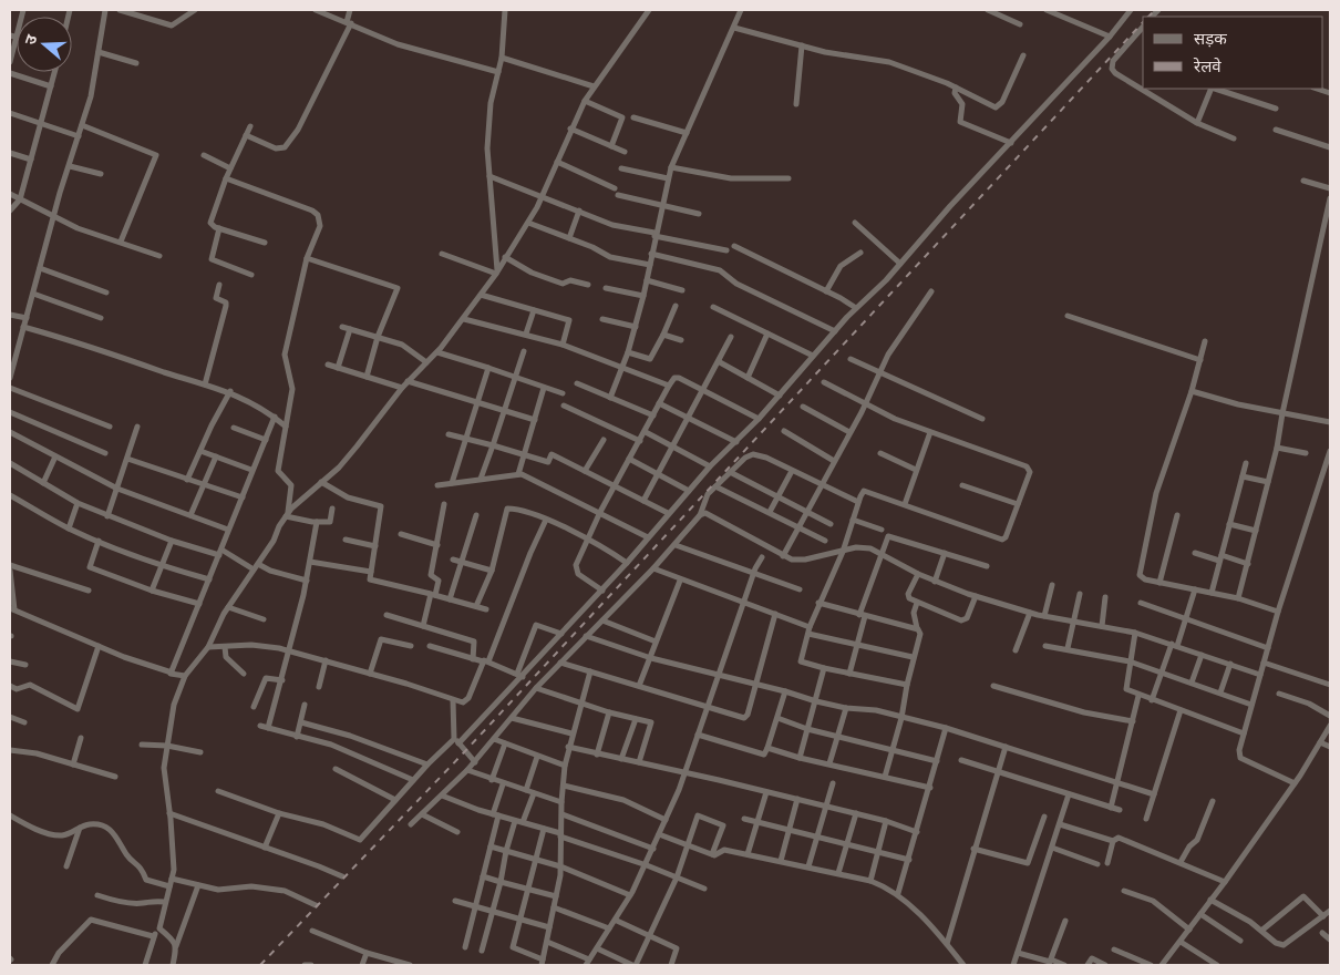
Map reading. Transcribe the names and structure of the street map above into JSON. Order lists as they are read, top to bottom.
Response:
{
  "legend": ["सड़क", "रेलवे"],
  "north": "left"
}
